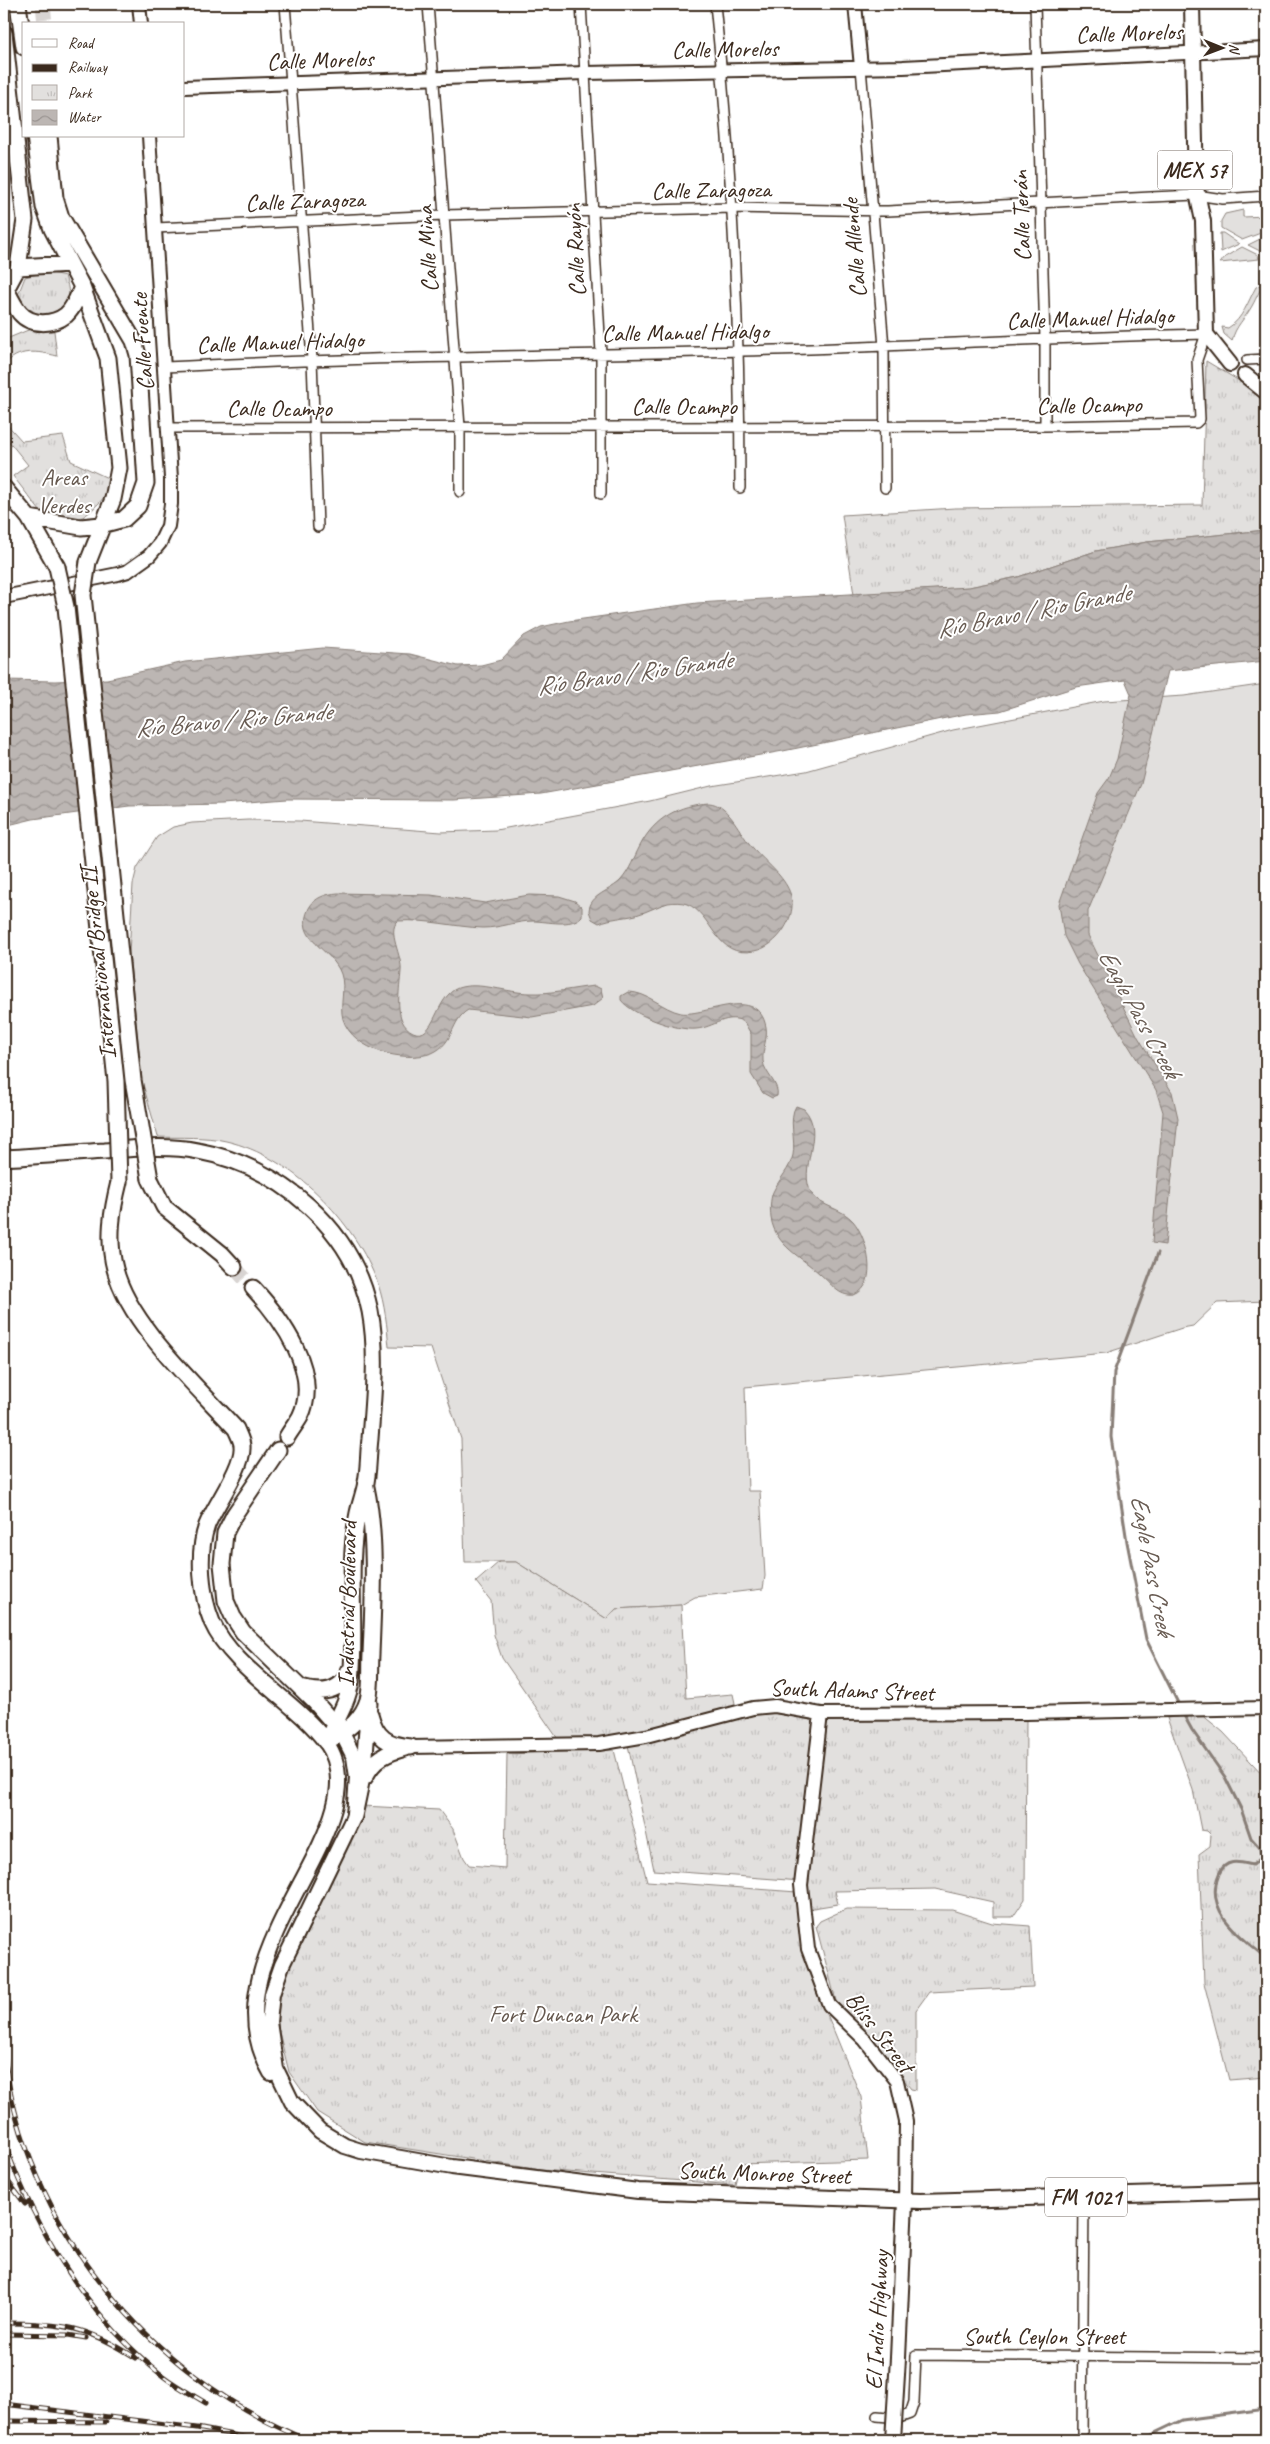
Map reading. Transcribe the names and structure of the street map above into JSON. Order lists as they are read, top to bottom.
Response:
{
  "streets": {
    "highway": ["International Bridge II", "Industrial Boulevard"],
    "main road": [
      "MEX 57",
      "South Monroe Street",
      "FM 1021",
      "El Indio Highway"
    ],
    "street": [
      "Calle Morelos",
      "Calle Zaragoza",
      "Calle Terán",
      "Calle Allende",
      "Calle Mina",
      "Calle Rayón",
      "Calle Manuel Hidalgo",
      "Calle Fuente",
      "Calle Ocampo",
      "South Adams Street",
      "Bliss Street",
      "South Ceylon Street"
    ]
  },
  "crossings": [
    ["Calle Morelos", "MEX 57"],
    ["Calle Morelos", "Calle Terán"],
    ["Calle Morelos", "Calle Allende"],
    ["Calle Morelos", "Calle Mina"],
    ["Calle Morelos", "Calle Rayón"],
    ["MEX 57", "Calle Zaragoza"],
    ["MEX 57", "Calle Manuel Hidalgo"],
    ["MEX 57", "Calle Ocampo"],
    ["Calle Zaragoza", "Calle Terán"],
    ["Calle Zaragoza", "Calle Allende"],
    ["Calle Zaragoza", "Calle Mina"],
    ["Calle Zaragoza", "Calle Rayón"],
    ["Calle Zaragoza", "Calle Fuente"],
    ["Calle Terán", "Calle Manuel Hidalgo"],
    ["Calle Terán", "Calle Ocampo"],
    ["Calle Allende", "Calle Manuel Hidalgo"],
    ["Calle Allende", "Calle Ocampo"],
    ["Calle Mina", "Calle Manuel Hidalgo"],
    ["Calle Mina", "Calle Ocampo"],
    ["Calle Rayón", "Calle Manuel Hidalgo"],
    ["Calle Rayón", "Calle Ocampo"],
    ["Calle Manuel Hidalgo", "Calle Fuente"],
    ["Calle Manuel Hidalgo", "Calle Ocampo"],
    ["Calle Fuente", "Calle Ocampo"],
    ["South Adams Street", "Bliss Street"],
    ["Bliss Street", "South Monroe Street"],
    ["Bliss Street", "El Indio Highway"],
    ["South Monroe Street", "El Indio Highway"]
  ],
  "water": ["Río Bravo / Rio Grande", "Eagle Pass Creek"],
  "parks": ["Areas Verdes", "Fort Duncan Park"],
  "legend": [
    "Road",
    "Railway",
    "Park",
    "Water"
  ],
  "north": "right"
}
